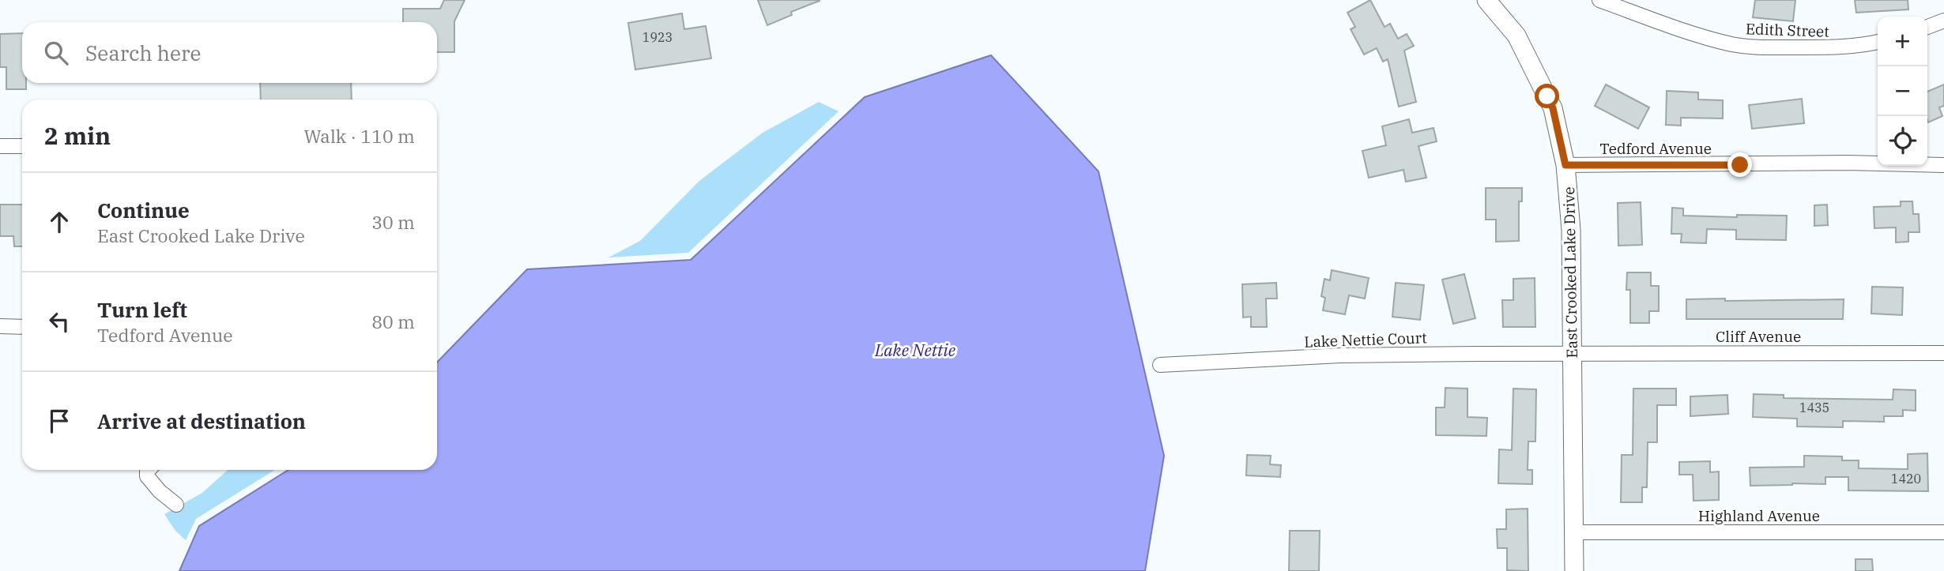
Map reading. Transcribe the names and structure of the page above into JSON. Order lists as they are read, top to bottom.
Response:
{
  "streets": {
    "street": [
      "Edith Street",
      "Tedford Avenue",
      "East Crooked Lake Drive",
      "Cliff Avenue",
      "Lake Nettie Court",
      "Highland Avenue"
    ]
  },
  "crossings": [
    ["Tedford Avenue", "East Crooked Lake Drive"],
    ["East Crooked Lake Drive", "Cliff Avenue"],
    ["East Crooked Lake Drive", "Lake Nettie Court"],
    ["East Crooked Lake Drive", "Highland Avenue"],
    ["Cliff Avenue", "Lake Nettie Court"]
  ],
  "water": ["Lake Nettie"],
  "house_numbers": ["1923", "1435", "1420"],
  "page": {
    "map_buttons": ["+", "−"],
    "search": "Search here",
    "heading": ["2 min", "Walk · 110 m"],
    "list": [
      ["Continue", "East Crooked Lake Drive", "30 m"],
      ["Turn left", "Tedford Avenue", "80 m"],
      "Arrive at destination"
    ]
  }
}
